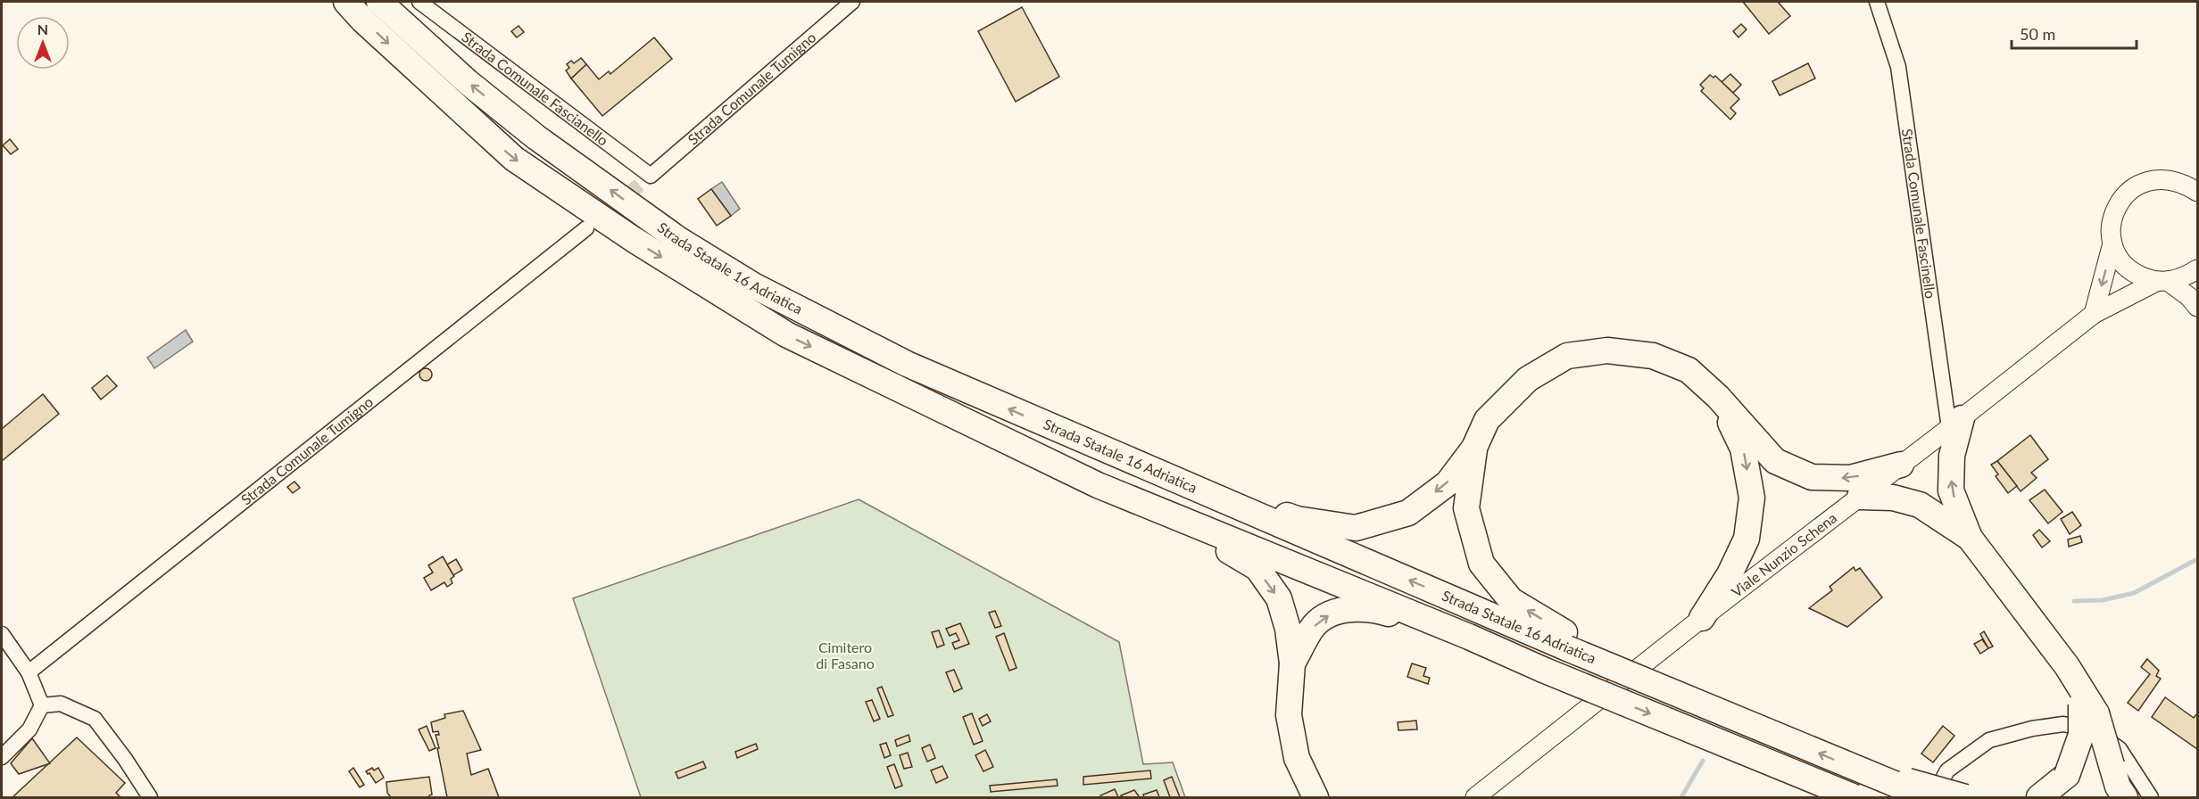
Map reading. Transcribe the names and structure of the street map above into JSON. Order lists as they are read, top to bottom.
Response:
{
  "streets": {
    "highway": ["Strada Statale 16 Adriatica"],
    "street": [
      "Strada Comunale Fascianello",
      "Strada Comunale Tumigno",
      "Strada Comunale Fascinello",
      "Viale Nunzio Schena"
    ]
  },
  "crossings": [
    ["Strada Comunale Fascianello", "Strada Comunale Tumigno"],
    ["Strada Comunale Fascinello", "Viale Nunzio Schena"]
  ],
  "parks": ["Cimitero di Fasano"],
  "scale_bar": "50 m",
  "north": "top"
}
